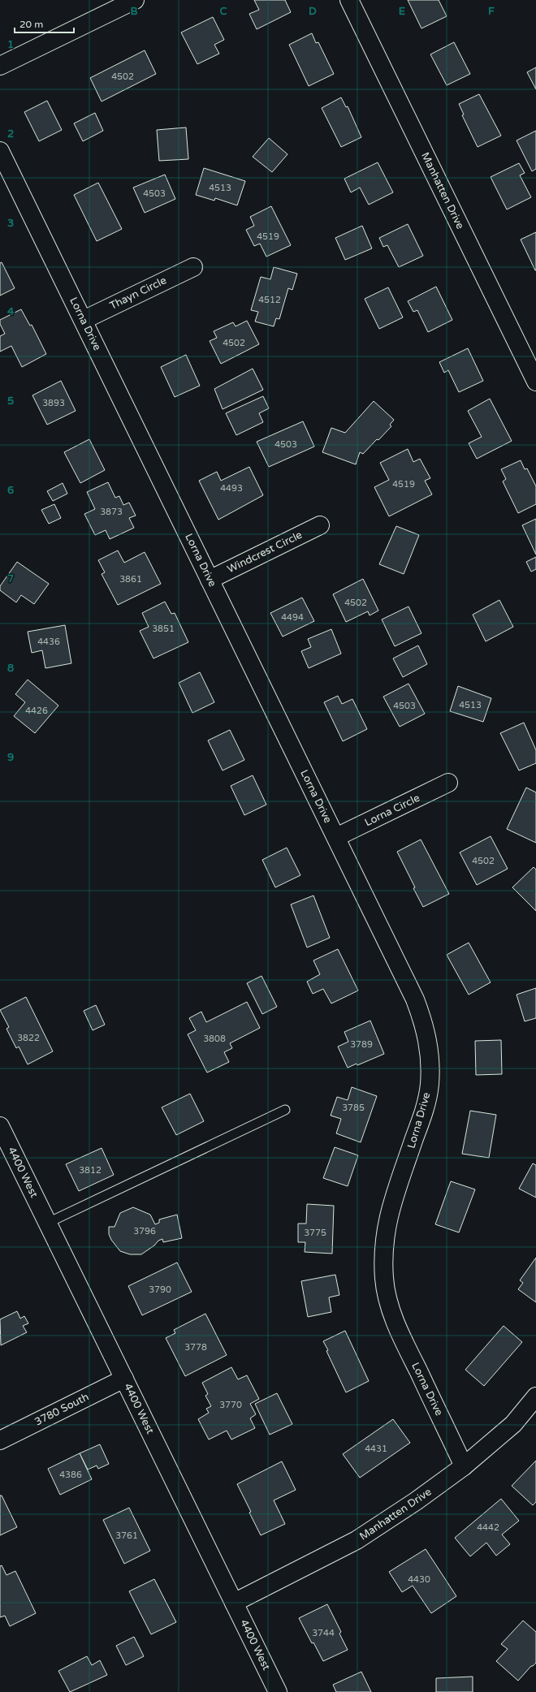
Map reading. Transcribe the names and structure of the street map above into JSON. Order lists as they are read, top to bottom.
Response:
{
  "streets": {
    "street": [
      "Manhatten Drive",
      "Thayn Circle",
      "Lorna Drive",
      "Windcrest Circle",
      "Lorna Circle",
      "4400 West",
      "3780 South"
    ]
  },
  "crossings": [
    ["Manhatten Drive", "Lorna Drive"],
    ["Manhatten Drive", "4400 West"],
    ["Thayn Circle", "Lorna Drive"],
    ["Lorna Drive", "Windcrest Circle"],
    ["Lorna Drive", "Lorna Circle"],
    ["4400 West", "3780 South"]
  ],
  "house_numbers": [
    "4502",
    "4513",
    "4503",
    "4519",
    "4512",
    "4502",
    "3893",
    "4503",
    "4519",
    "4493",
    "3873",
    "3861",
    "4502",
    "4494",
    "3851",
    "4436",
    "4513",
    "4503",
    "4426",
    "4502",
    "3822",
    "3808",
    "3789",
    "3785",
    "3812",
    "3796",
    "3775",
    "3790",
    "3778",
    "3770",
    "4431",
    "4386",
    "4442",
    "3761",
    "4430",
    "3744"
  ],
  "scale_bar": "20 m",
  "grid": {
    "columns": [
      "B",
      "C",
      "D",
      "E",
      "F"
    ],
    "rows": [
      "1",
      "2",
      "3",
      "4",
      "5",
      "6",
      "7",
      "8",
      "9"
    ]
  }
}
